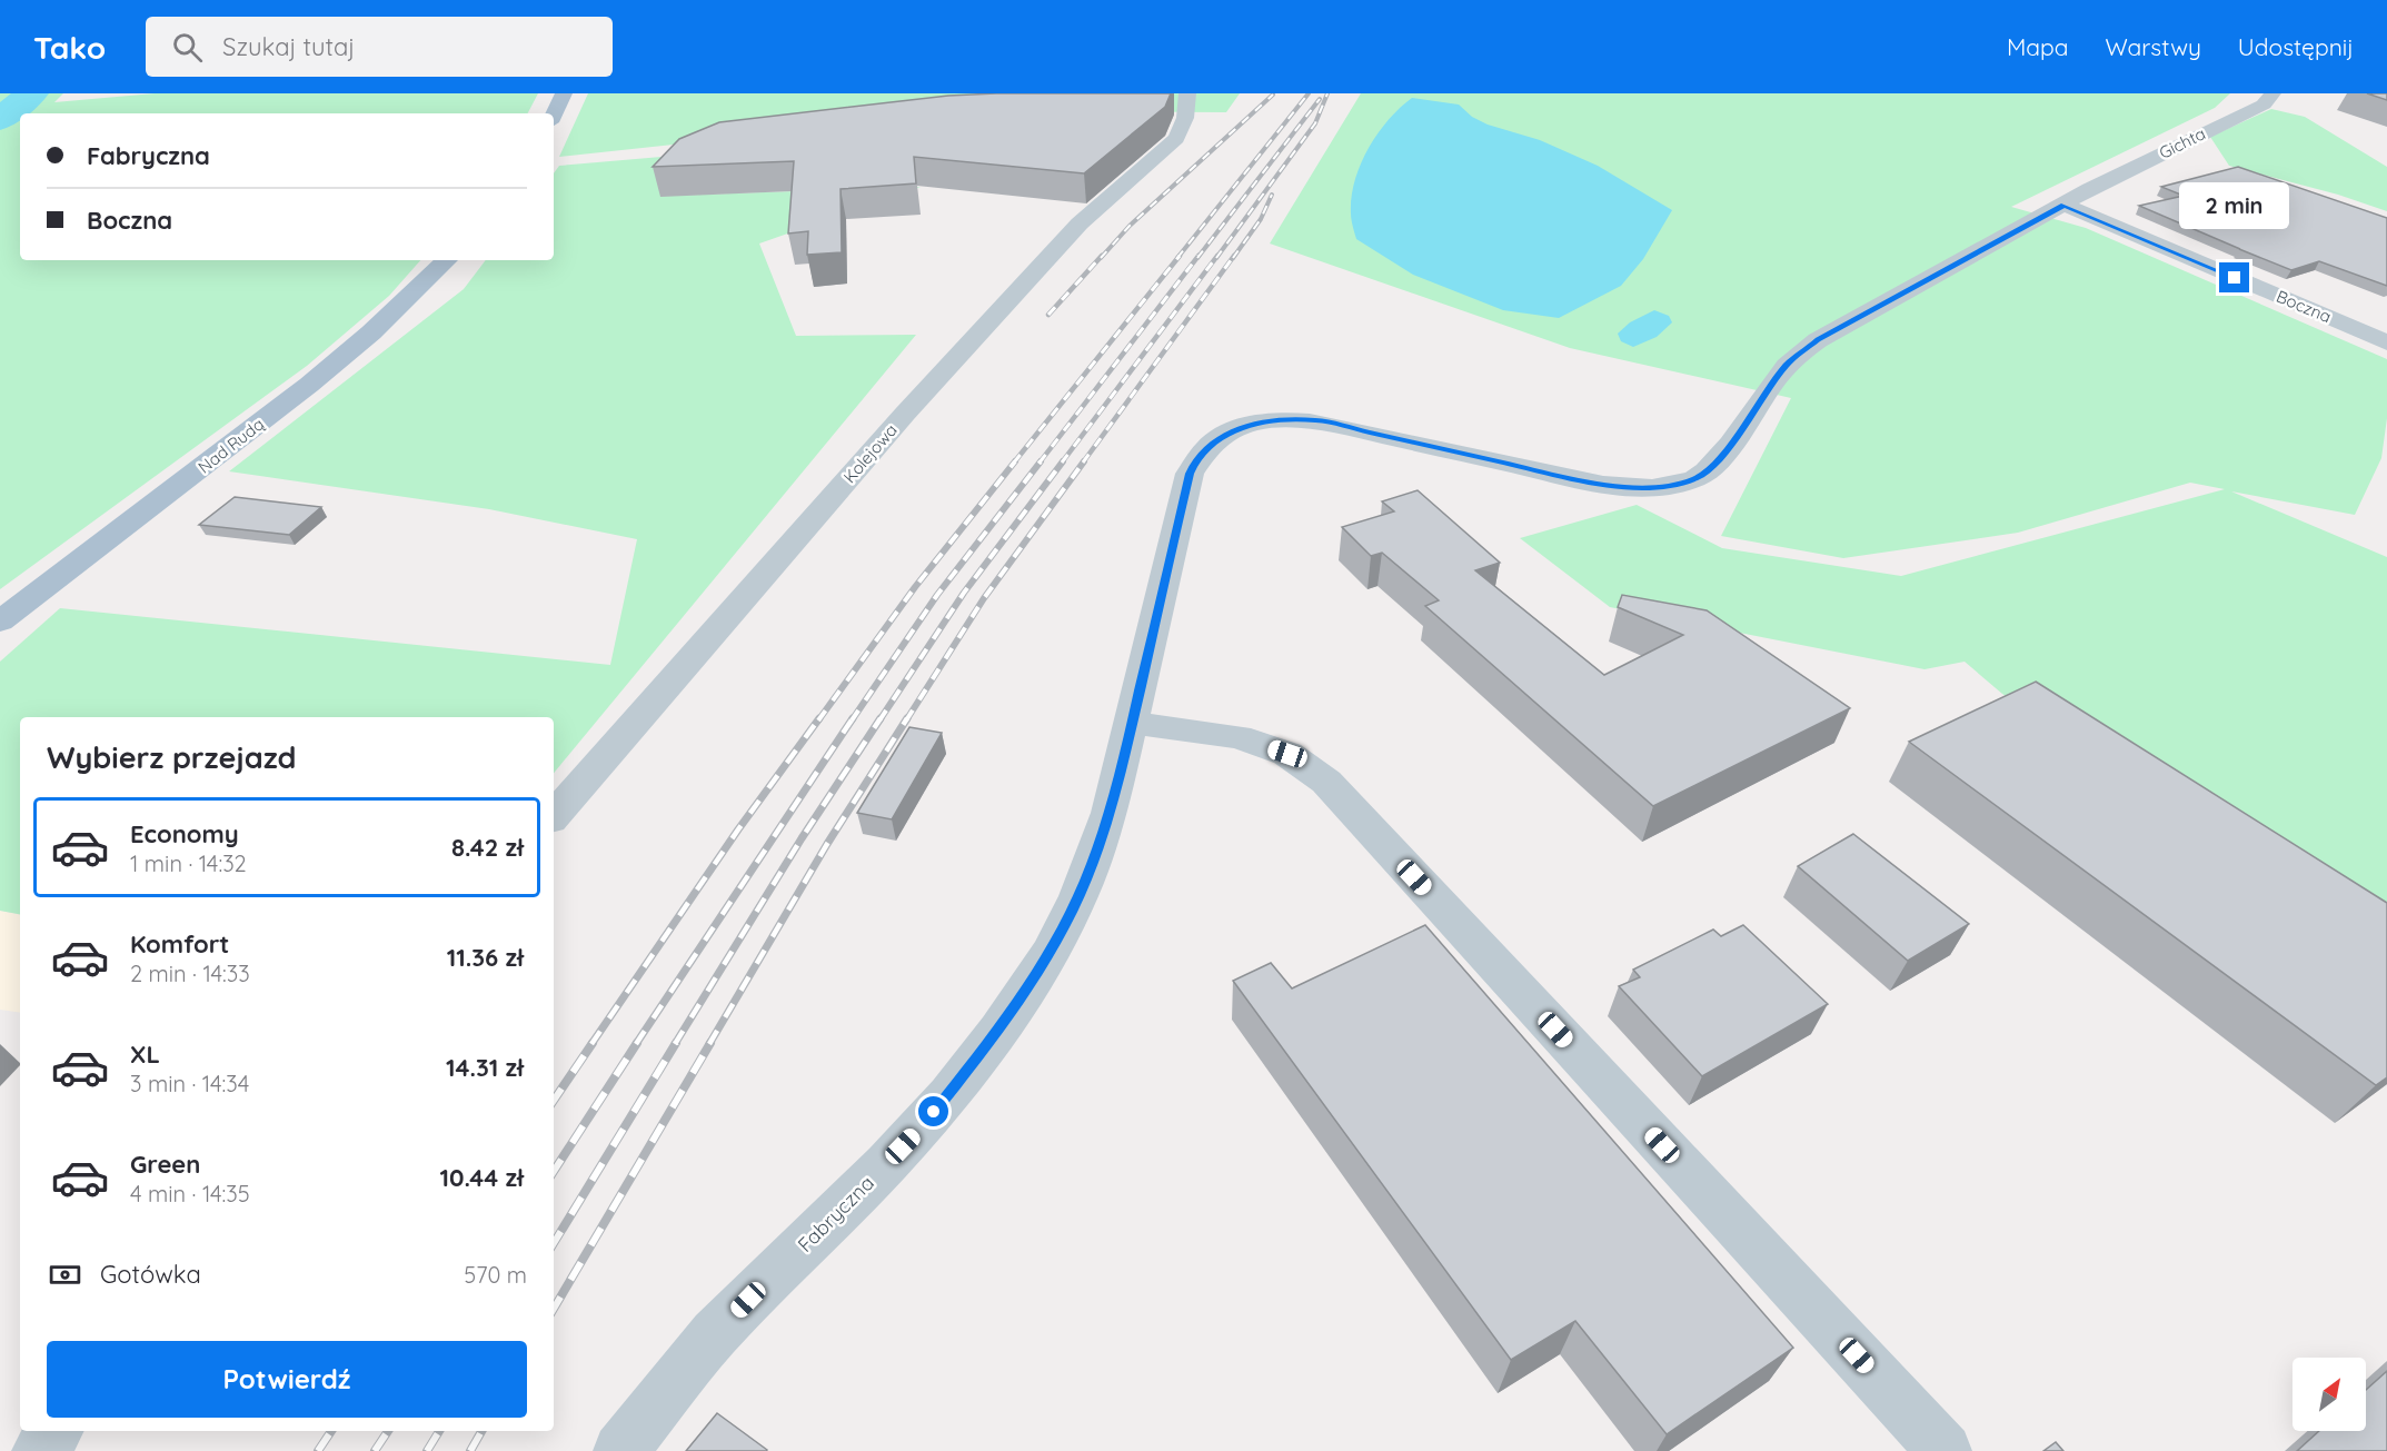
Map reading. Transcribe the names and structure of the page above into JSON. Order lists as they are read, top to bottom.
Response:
{
  "streets": {
    "main road": ["Nad Rudą"],
    "street": [
      "Gichta",
      "Boczna",
      "Kolejowa",
      "Fabryczna"
    ]
  },
  "crossings": [
    ["Gichta", "Boczna"],
    ["Gichta", "Fabryczna"],
    ["Boczna", "Fabryczna"]
  ],
  "north": "top right",
  "page": {
    "header": "Tako",
    "search": "Szukaj tutaj",
    "nav": ["Mapa", "Warstwy", "Udostępnij"],
    "banner": ["Fabryczna", "Boczna"],
    "bubble": "2 min",
    "heading": "Wybierz przejazd",
    "list": [
      {
        "name": "Economy",
        "note": "1 min · 14:32",
        "value": "8.42 zł"
      },
      {
        "name": "Komfort",
        "note": "2 min · 14:33",
        "value": "11.36 zł"
      },
      {
        "name": "XL",
        "note": "3 min · 14:34",
        "value": "14.31 zł"
      },
      {
        "name": "Green",
        "note": "4 min · 14:35",
        "value": "10.44 zł"
      }
    ],
    "pay": ["Gotówka", "570 m"],
    "buttons": "Potwierdź"
  }
}
